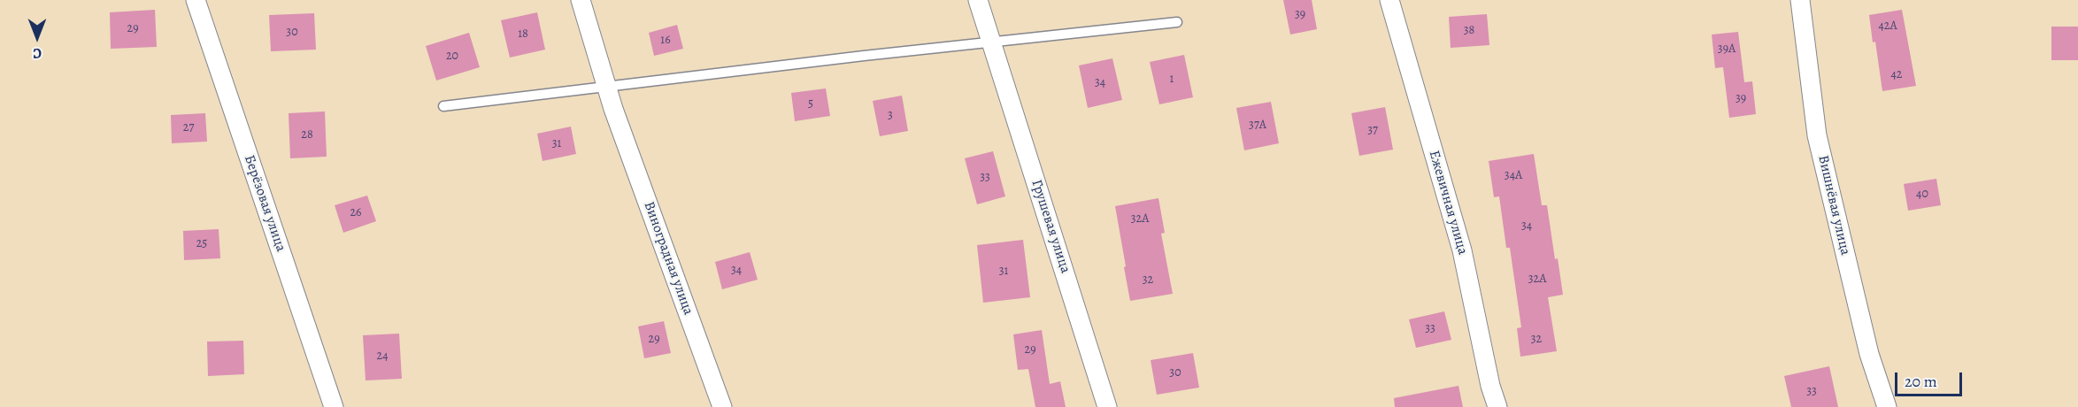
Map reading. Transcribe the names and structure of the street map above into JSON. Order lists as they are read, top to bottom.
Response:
{
  "streets": {
    "street": [
      "Ежевичная улица",
      "Берёзовая улица",
      "Вишнёвая улица",
      "Грушевая улица",
      "Виноградная улица"
    ]
  },
  "house_numbers": [
    "39",
    "42А",
    "29",
    "38",
    "30",
    "18",
    "16",
    "39А",
    "20",
    "42",
    "1",
    "34",
    "39",
    "5",
    "3",
    "37А",
    "27",
    "37",
    "28",
    "31",
    "34А",
    "33",
    "40",
    "26",
    "32А",
    "34",
    "25",
    "34",
    "31",
    "32А",
    "32",
    "33",
    "29",
    "32",
    "29",
    "24",
    "30",
    "33"
  ],
  "scale_bar": "20 m",
  "north": "bottom"
}
